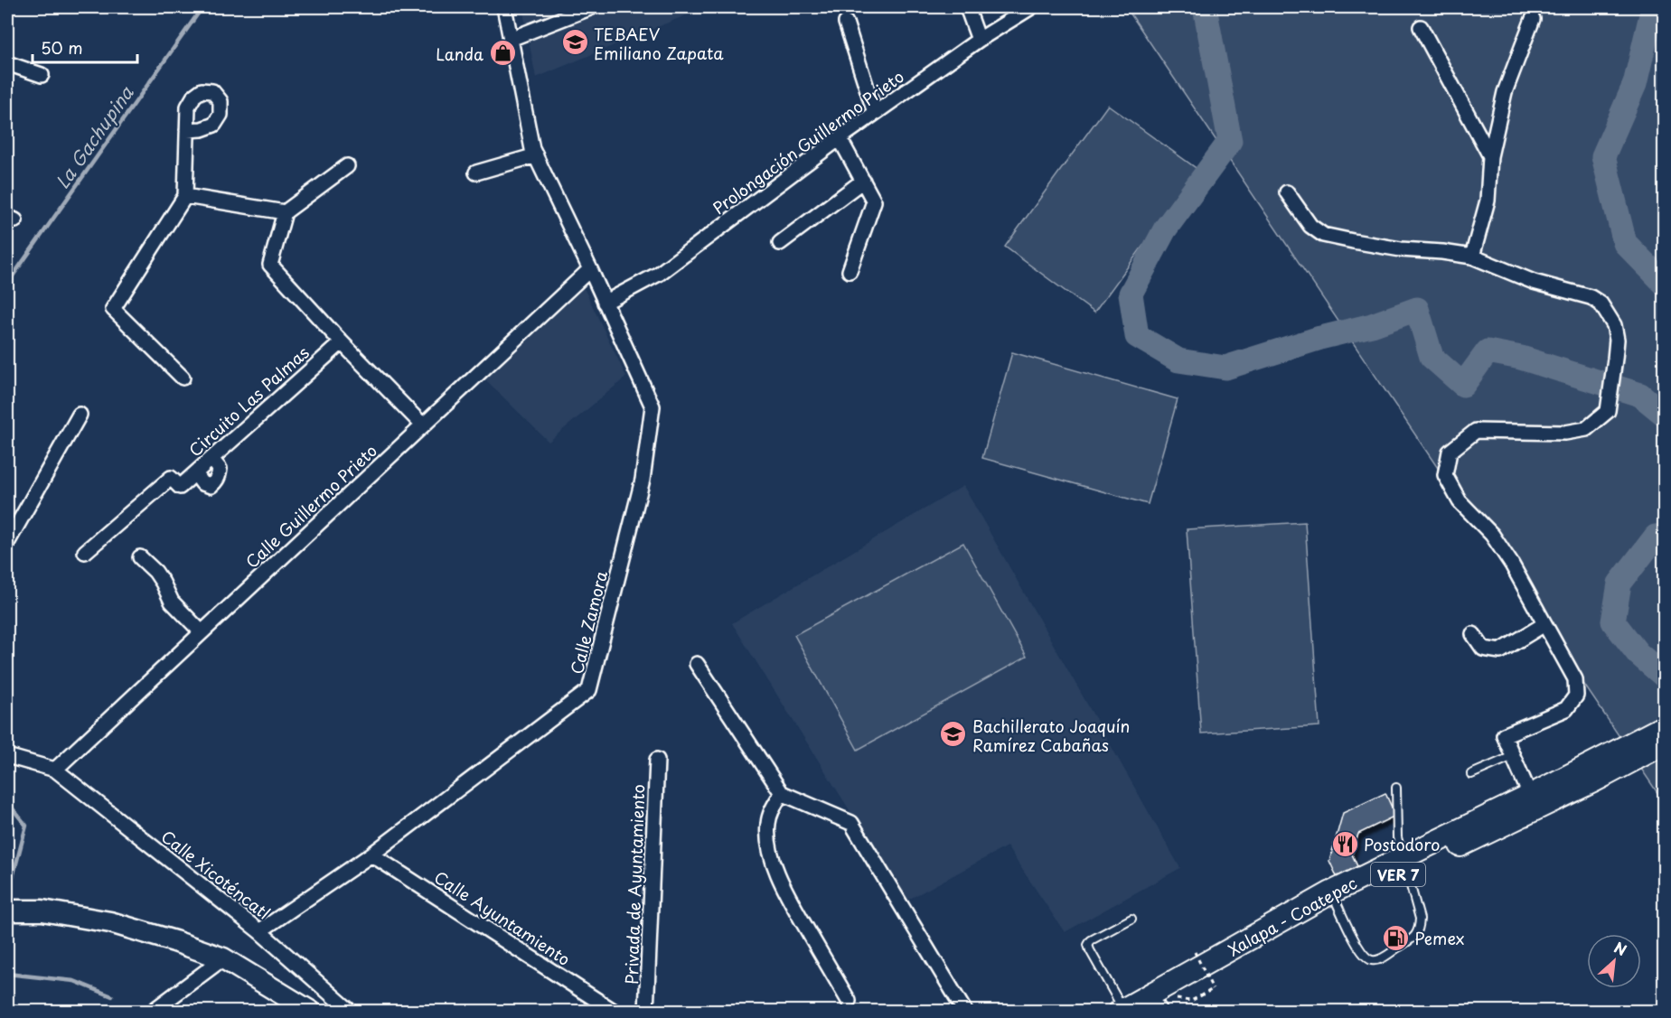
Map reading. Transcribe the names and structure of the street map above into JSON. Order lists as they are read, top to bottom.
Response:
{
  "streets": {
    "main road": ["VER 7", "Xalapa - Coatepec"],
    "street": [
      "Prolongación Guillermo Prieto",
      "Circuito Las Palmas",
      "Calle Guillermo Prieto",
      "Calle Zamora",
      "Calle Xicoténcatl",
      "Privada de Ayuntamiento",
      "Calle Ayuntamiento"
    ]
  },
  "crossings": [
    ["Prolongación Guillermo Prieto", "Calle Zamora"],
    ["Calle Guillermo Prieto", "Calle Zamora"],
    ["Calle Guillermo Prieto", "Calle Xicoténcatl"],
    ["Calle Zamora", "Calle Xicoténcatl"],
    ["Calle Zamora", "Calle Ayuntamiento"],
    ["VER 7", "Xalapa - Coatepec"]
  ],
  "water": ["La Gachupina"],
  "places": {
    "school or university": ["TEBAEV Emiliano Zapata", "Bachillerato Joaquín Ramírez Cabañas"],
    "shop": ["Landa"],
    "restaurant": ["Postodoro"],
    "fuel station": ["Pemex"]
  },
  "scale_bar": "50 m",
  "north": "top right"
}
